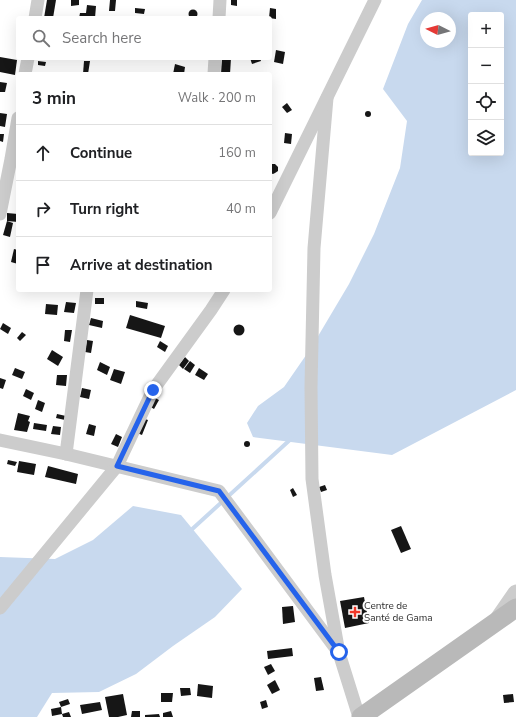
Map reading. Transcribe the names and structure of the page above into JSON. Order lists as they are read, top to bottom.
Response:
{
  "places": {
    "health": ["Centre de Santé de Gama"]
  },
  "north": "left",
  "page": {
    "map_buttons": ["+", "−"],
    "search": "Search here",
    "heading": ["3 min", "Walk · 200 m"],
    "list": [
      ["Continue", "160 m"],
      ["Turn right", "40 m"],
      "Arrive at destination"
    ]
  }
}
